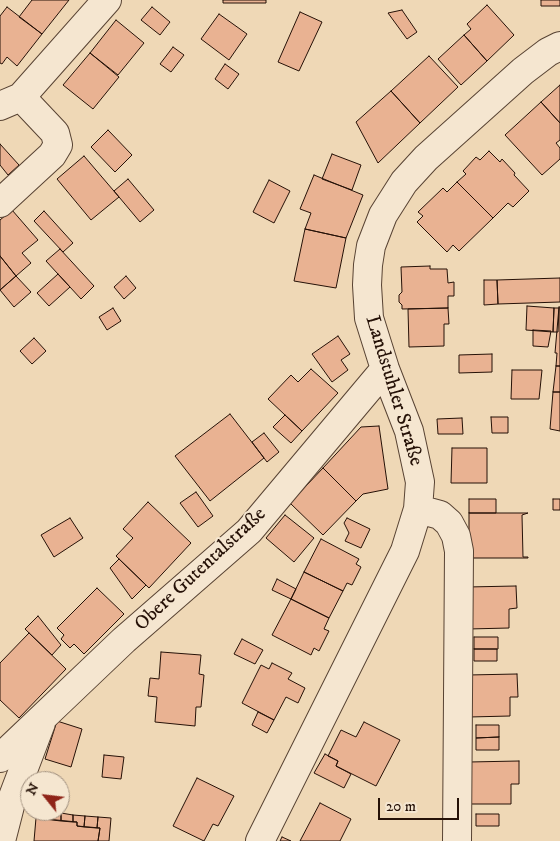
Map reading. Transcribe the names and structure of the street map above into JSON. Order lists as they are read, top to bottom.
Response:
{
  "streets": {
    "street": ["Landstuhler Straße", "Obere Gutentalstraße"]
  },
  "crossings": [
    ["Landstuhler Straße", "Obere Gutentalstraße"]
  ],
  "scale_bar": "20 m",
  "north": "top left"
}
